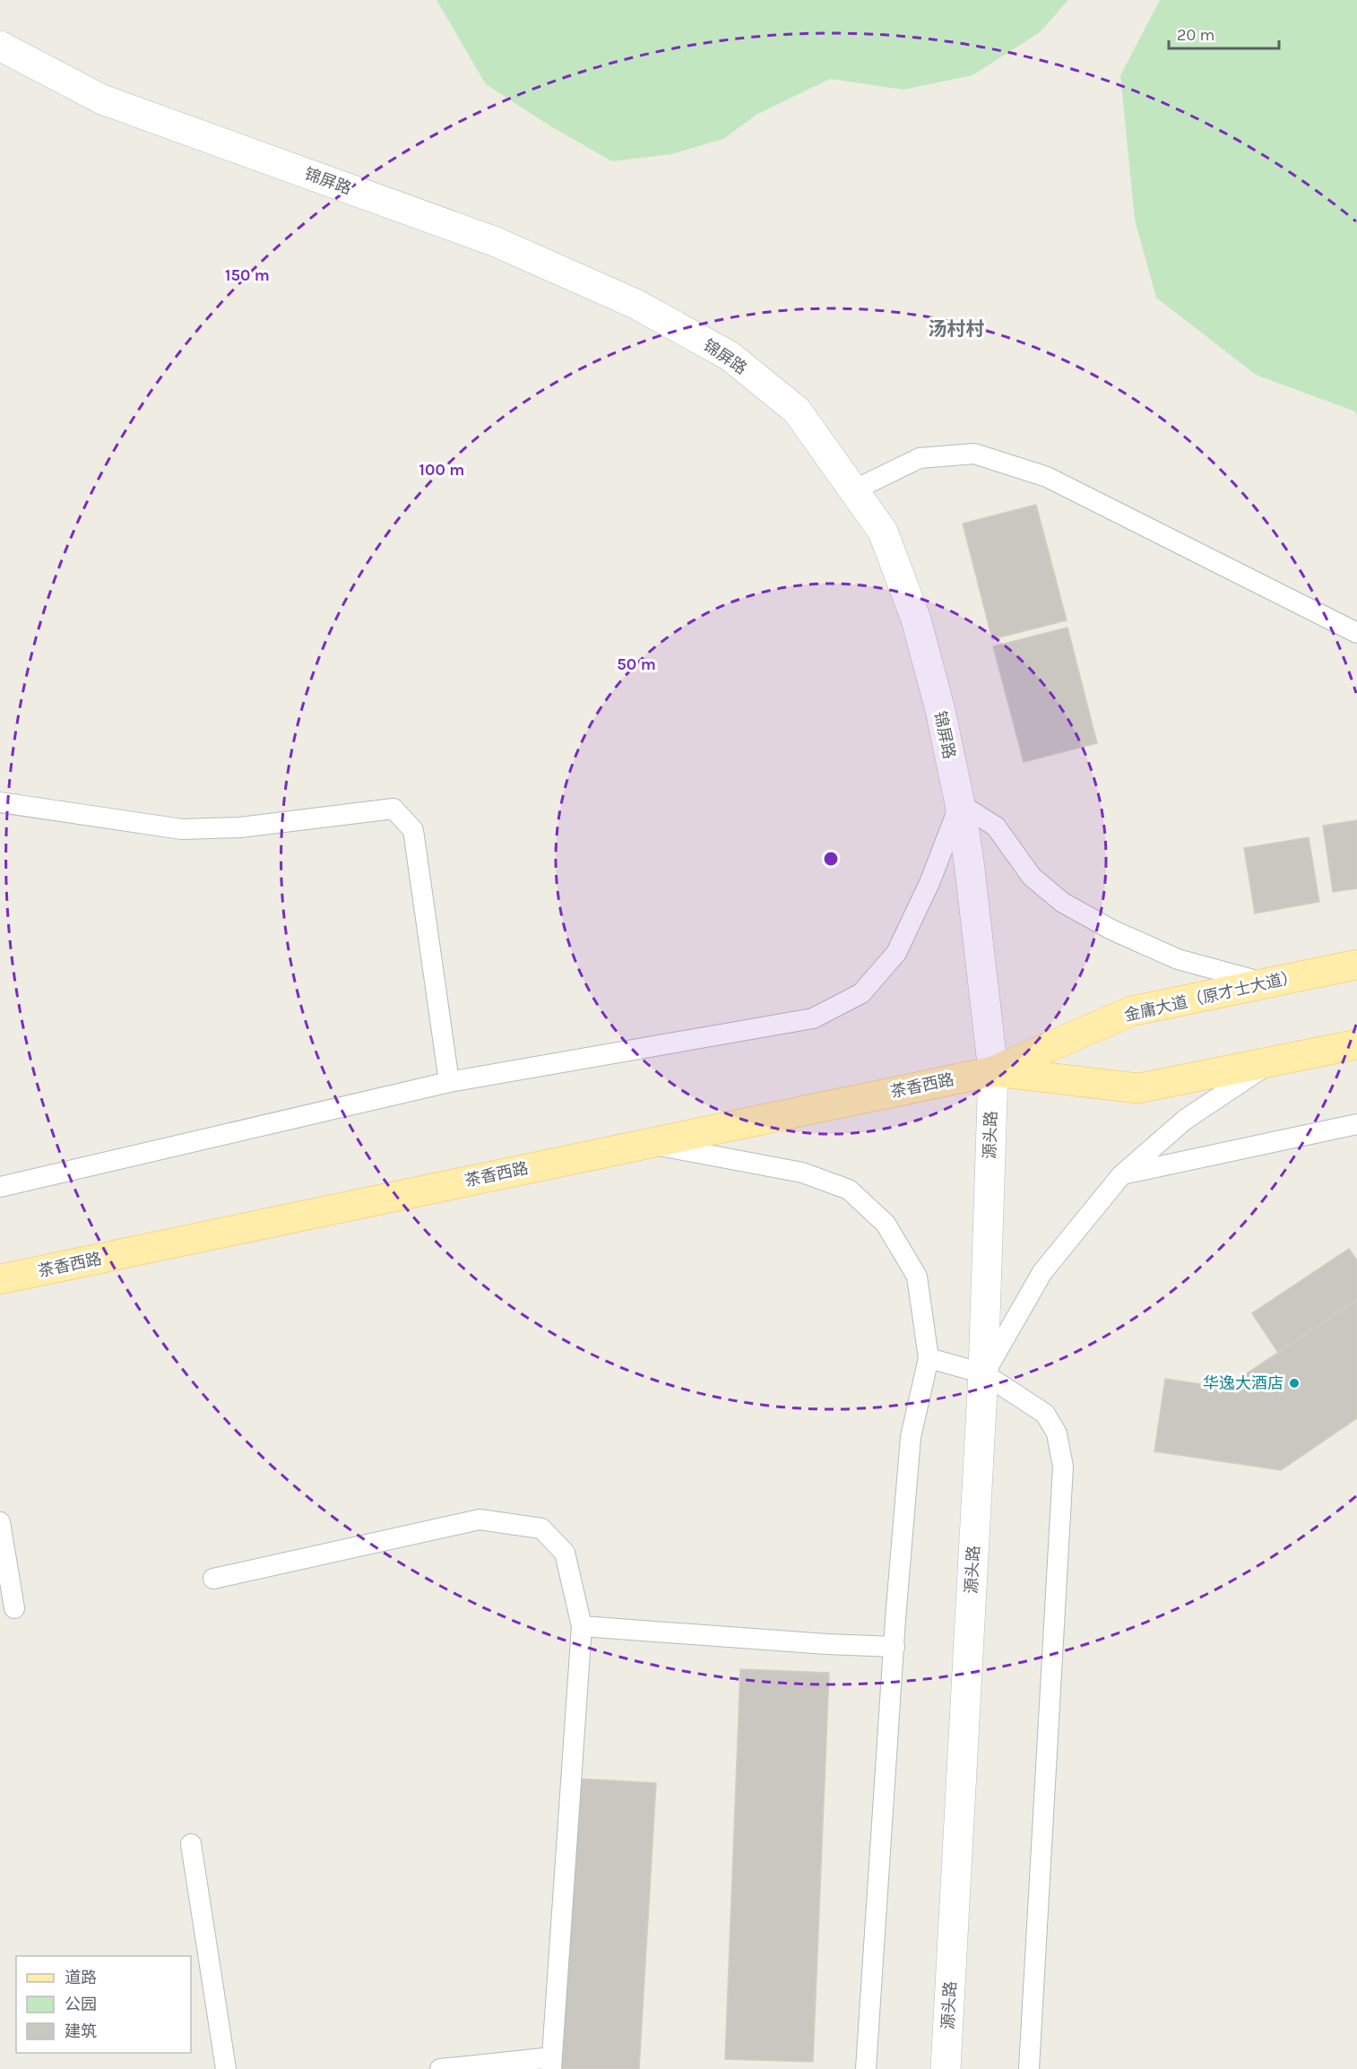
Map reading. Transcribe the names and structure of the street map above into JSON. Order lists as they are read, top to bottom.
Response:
{
  "streets": {
    "main road": ["金庸大道（原才士大道）", "茶香西路"],
    "street": ["锦屏路", "源头路"]
  },
  "crossings": [
    ["锦屏路", "金庸大道（原才士大道）"],
    ["锦屏路", "茶香西路"],
    ["锦屏路", "源头路"],
    ["金庸大道（原才士大道）", "茶香西路"],
    ["金庸大道（原才士大道）", "源头路"],
    ["茶香西路", "源头路"]
  ],
  "districts": ["汤村村"],
  "places": ["华逸大酒店"],
  "legend": ["道路", "公园", "建筑"],
  "scale_bar": "20 m",
  "rings": ["150 m", "100 m", "50 m"]
}
